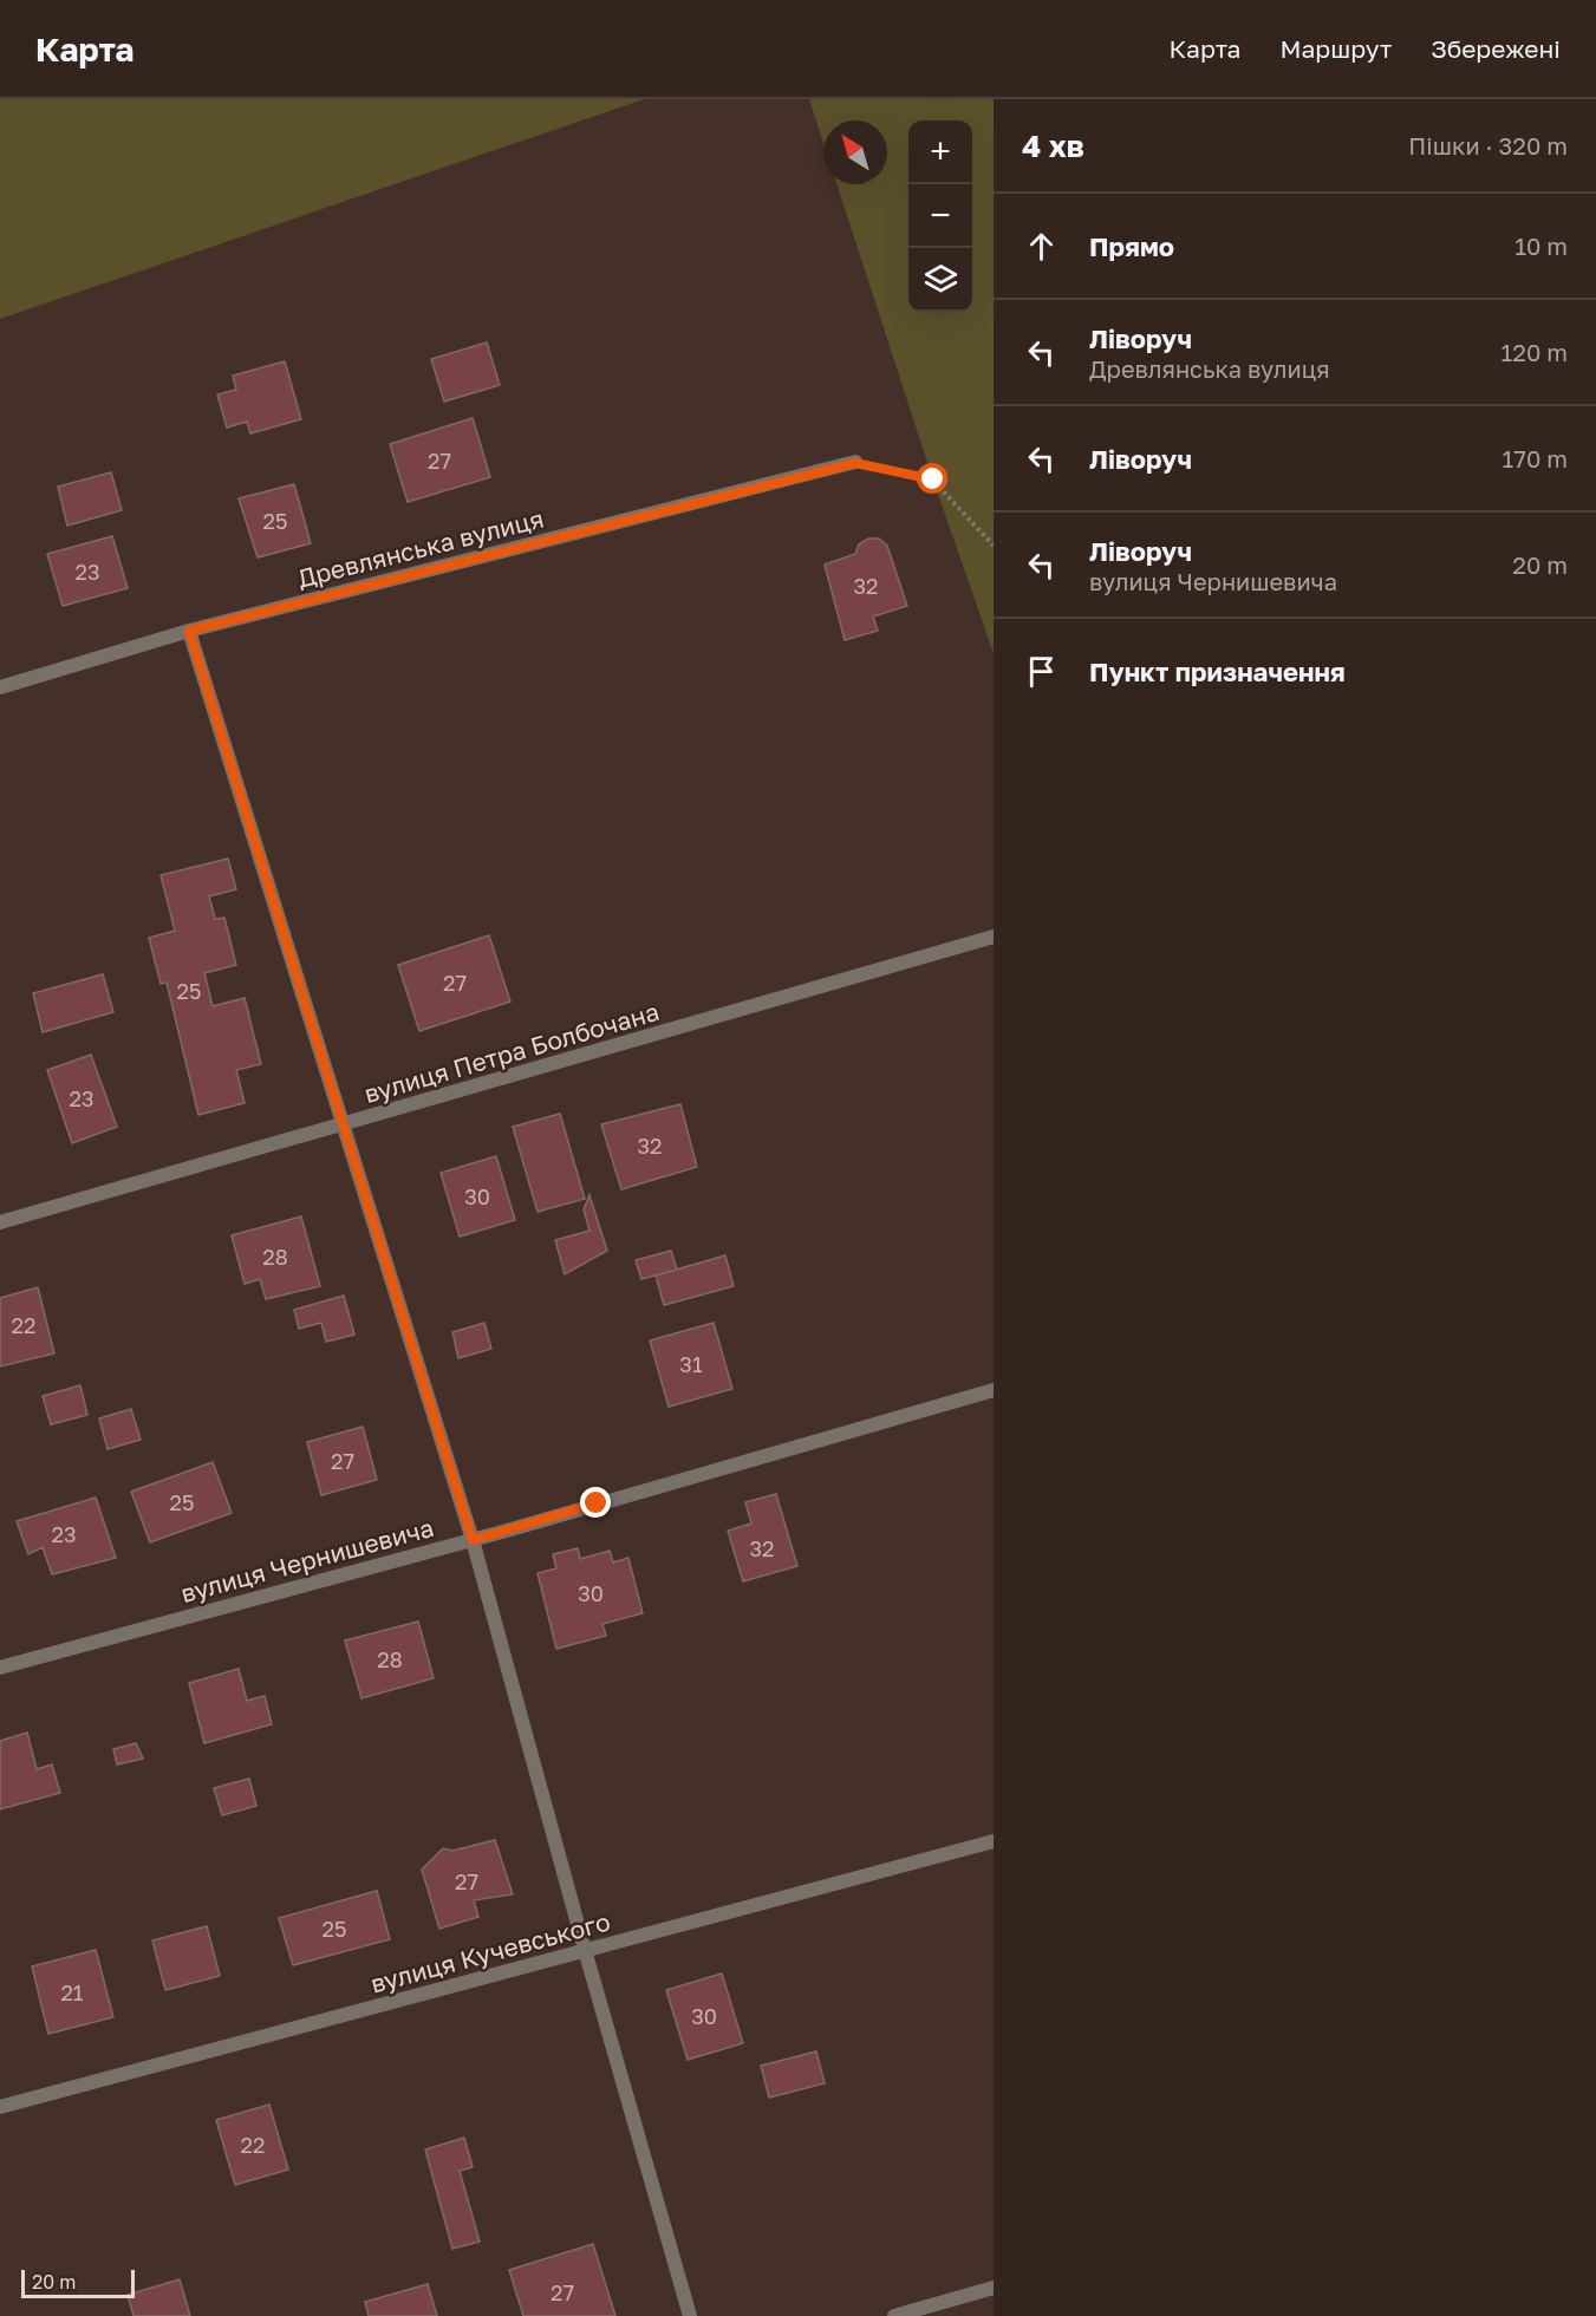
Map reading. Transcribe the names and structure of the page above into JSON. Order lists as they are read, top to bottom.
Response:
{
  "streets": {
    "street": [
      "Древлянська вулиця",
      "вулиця Петра Болбочана",
      "вулиця Чернишевича",
      "вулиця Кучевського"
    ]
  },
  "house_numbers": [
    "27",
    "25",
    "23",
    "32",
    "27",
    "25",
    "23",
    "32",
    "30",
    "28",
    "22",
    "31",
    "27",
    "25",
    "23",
    "32",
    "30",
    "28",
    "27",
    "25",
    "21",
    "30",
    "22",
    "27"
  ],
  "scale_bar": "20 m",
  "north": "top left",
  "page": {
    "header": "Карта",
    "nav": ["Карта", "Маршрут", "Збережені"],
    "heading": ["4 хв", "Пішки · 320 m"],
    "map_buttons": ["+", "−"],
    "list": [
      ["Прямо", "10 m"],
      ["Ліворуч", "Древлянська вулиця", "120 m"],
      ["Ліворуч", "170 m"],
      ["Ліворуч", "вулиця Чернишевича", "20 m"],
      "Пункт призначення"
    ],
    "scale": "20 m"
  }
}
